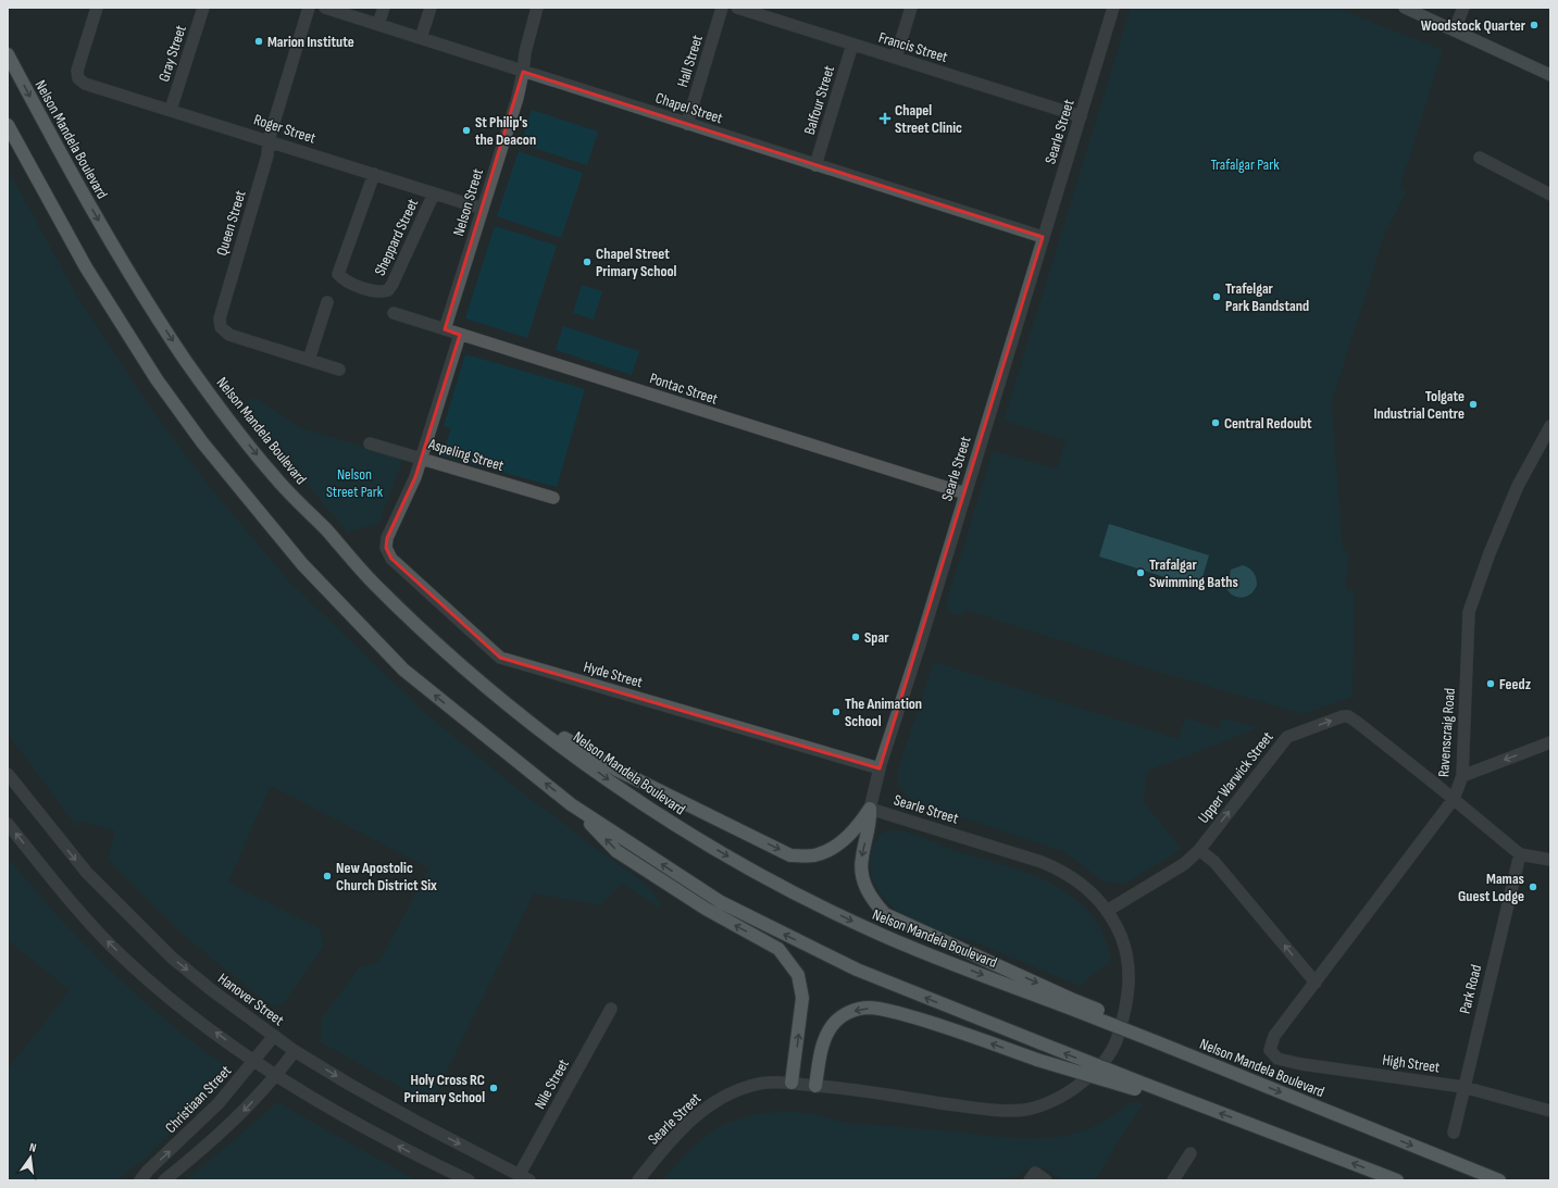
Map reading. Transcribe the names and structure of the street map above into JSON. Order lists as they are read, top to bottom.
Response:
{
  "streets": {
    "highway": ["Nelson Mandela Boulevard"],
    "street": [
      "Francis Street",
      "Gray Street",
      "Hall Street",
      "Balfour Street",
      "Chapel Street",
      "Roger Street",
      "Searle Street",
      "Nelson Street",
      "Queen Street",
      "Sheppard Street",
      "Pontac Street",
      "Aspeling Street",
      "Hyde Street",
      "Ravenscraig Road",
      "Upper Warwick Street",
      "Park Road",
      "Hanover Street",
      "High Street",
      "Nile Street",
      "Christiaan Street"
    ]
  },
  "crossings": [
    ["Francis Street", "Balfour Street"],
    ["Francis Street", "Searle Street"],
    ["Gray Street", "Roger Street"],
    ["Hall Street", "Chapel Street"],
    ["Balfour Street", "Chapel Street"],
    ["Chapel Street", "Searle Street"],
    ["Chapel Street", "Nelson Street"],
    ["Roger Street", "Nelson Street"],
    ["Roger Street", "Queen Street"],
    ["Roger Street", "Sheppard Street"],
    ["Searle Street", "Pontac Street"],
    ["Searle Street", "Hyde Street"],
    ["Searle Street", "Upper Warwick Street"],
    ["Nelson Street", "Pontac Street"],
    ["Aspeling Street", "Hyde Street"],
    ["Ravenscraig Road", "Upper Warwick Street"],
    ["Ravenscraig Road", "High Street"],
    ["Upper Warwick Street", "Park Road"],
    ["Park Road", "High Street"],
    ["Hanover Street", "Nile Street"],
    ["Hanover Street", "Christiaan Street"]
  ],
  "parks": ["Trafalgar Park", "Nelson Street Park"],
  "places": {
    "other": [
      "Woodstock Quarter",
      "Marion Institute",
      "St Philip's the Deacon",
      "Chapel Street Primary School",
      "Trafelgar Park Bandstand",
      "Tolgate Industrial Centre",
      "Central Redoubt",
      "Trafalgar Swimming Baths",
      "Spar",
      "Feedz",
      "The Animation School",
      "New Apostolic Church District Six",
      "Mamas Guest Lodge",
      "Holy Cross RC Primary School"
    ],
    "health": ["Chapel Street Clinic"]
  },
  "north": "top"
}
